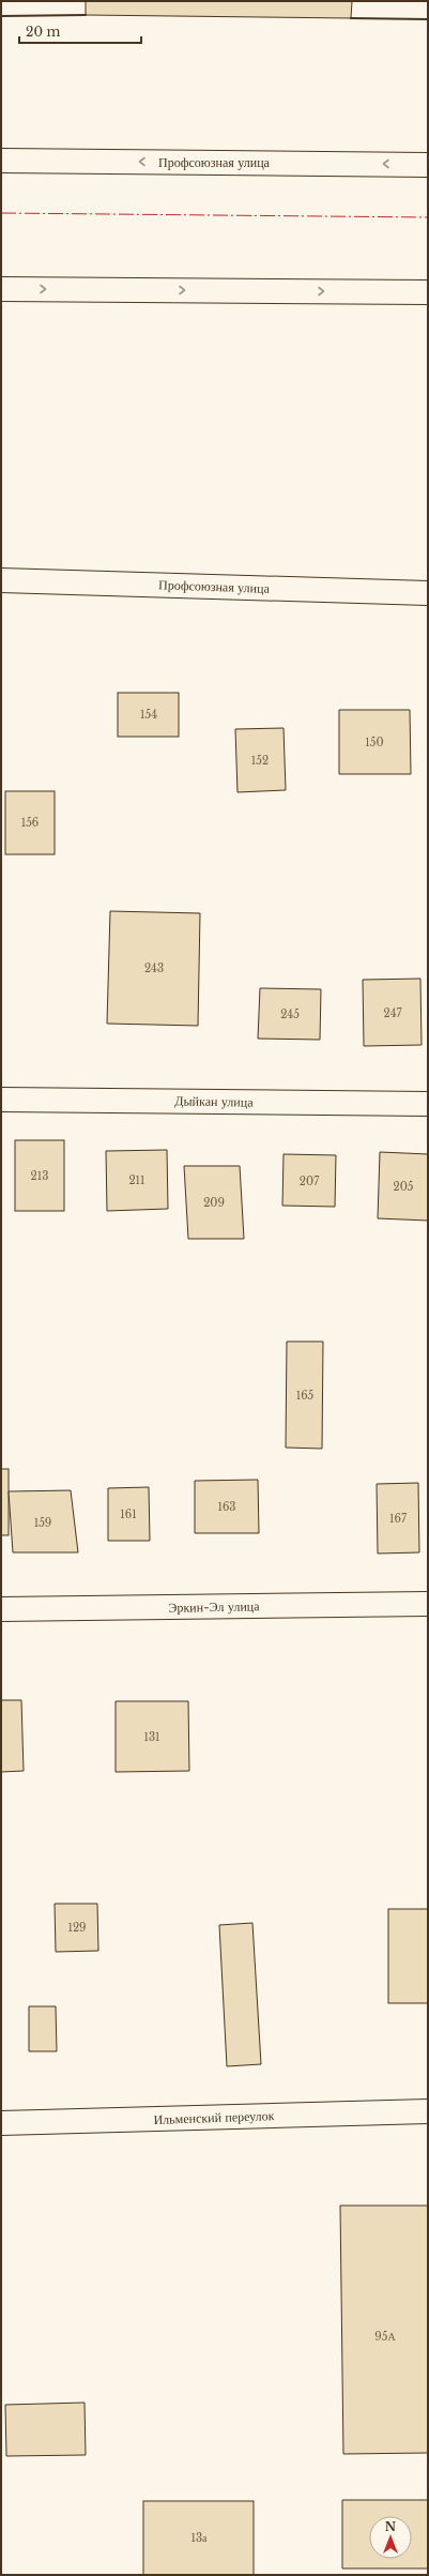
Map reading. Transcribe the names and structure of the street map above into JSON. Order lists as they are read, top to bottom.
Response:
{
  "streets": {
    "street": [
      "Профсоюзная улица",
      "Дыйкан улица",
      "Эркин-Эл улица",
      "Ильменский переулок"
    ]
  },
  "house_numbers": [
    "154",
    "150",
    "152",
    "156",
    "243",
    "247",
    "245",
    "213",
    "211",
    "207",
    "205",
    "209",
    "165",
    "163",
    "161",
    "167",
    "159",
    "131",
    "129",
    "95А",
    "13а"
  ],
  "scale_bar": "20 m",
  "north": "top"
}
